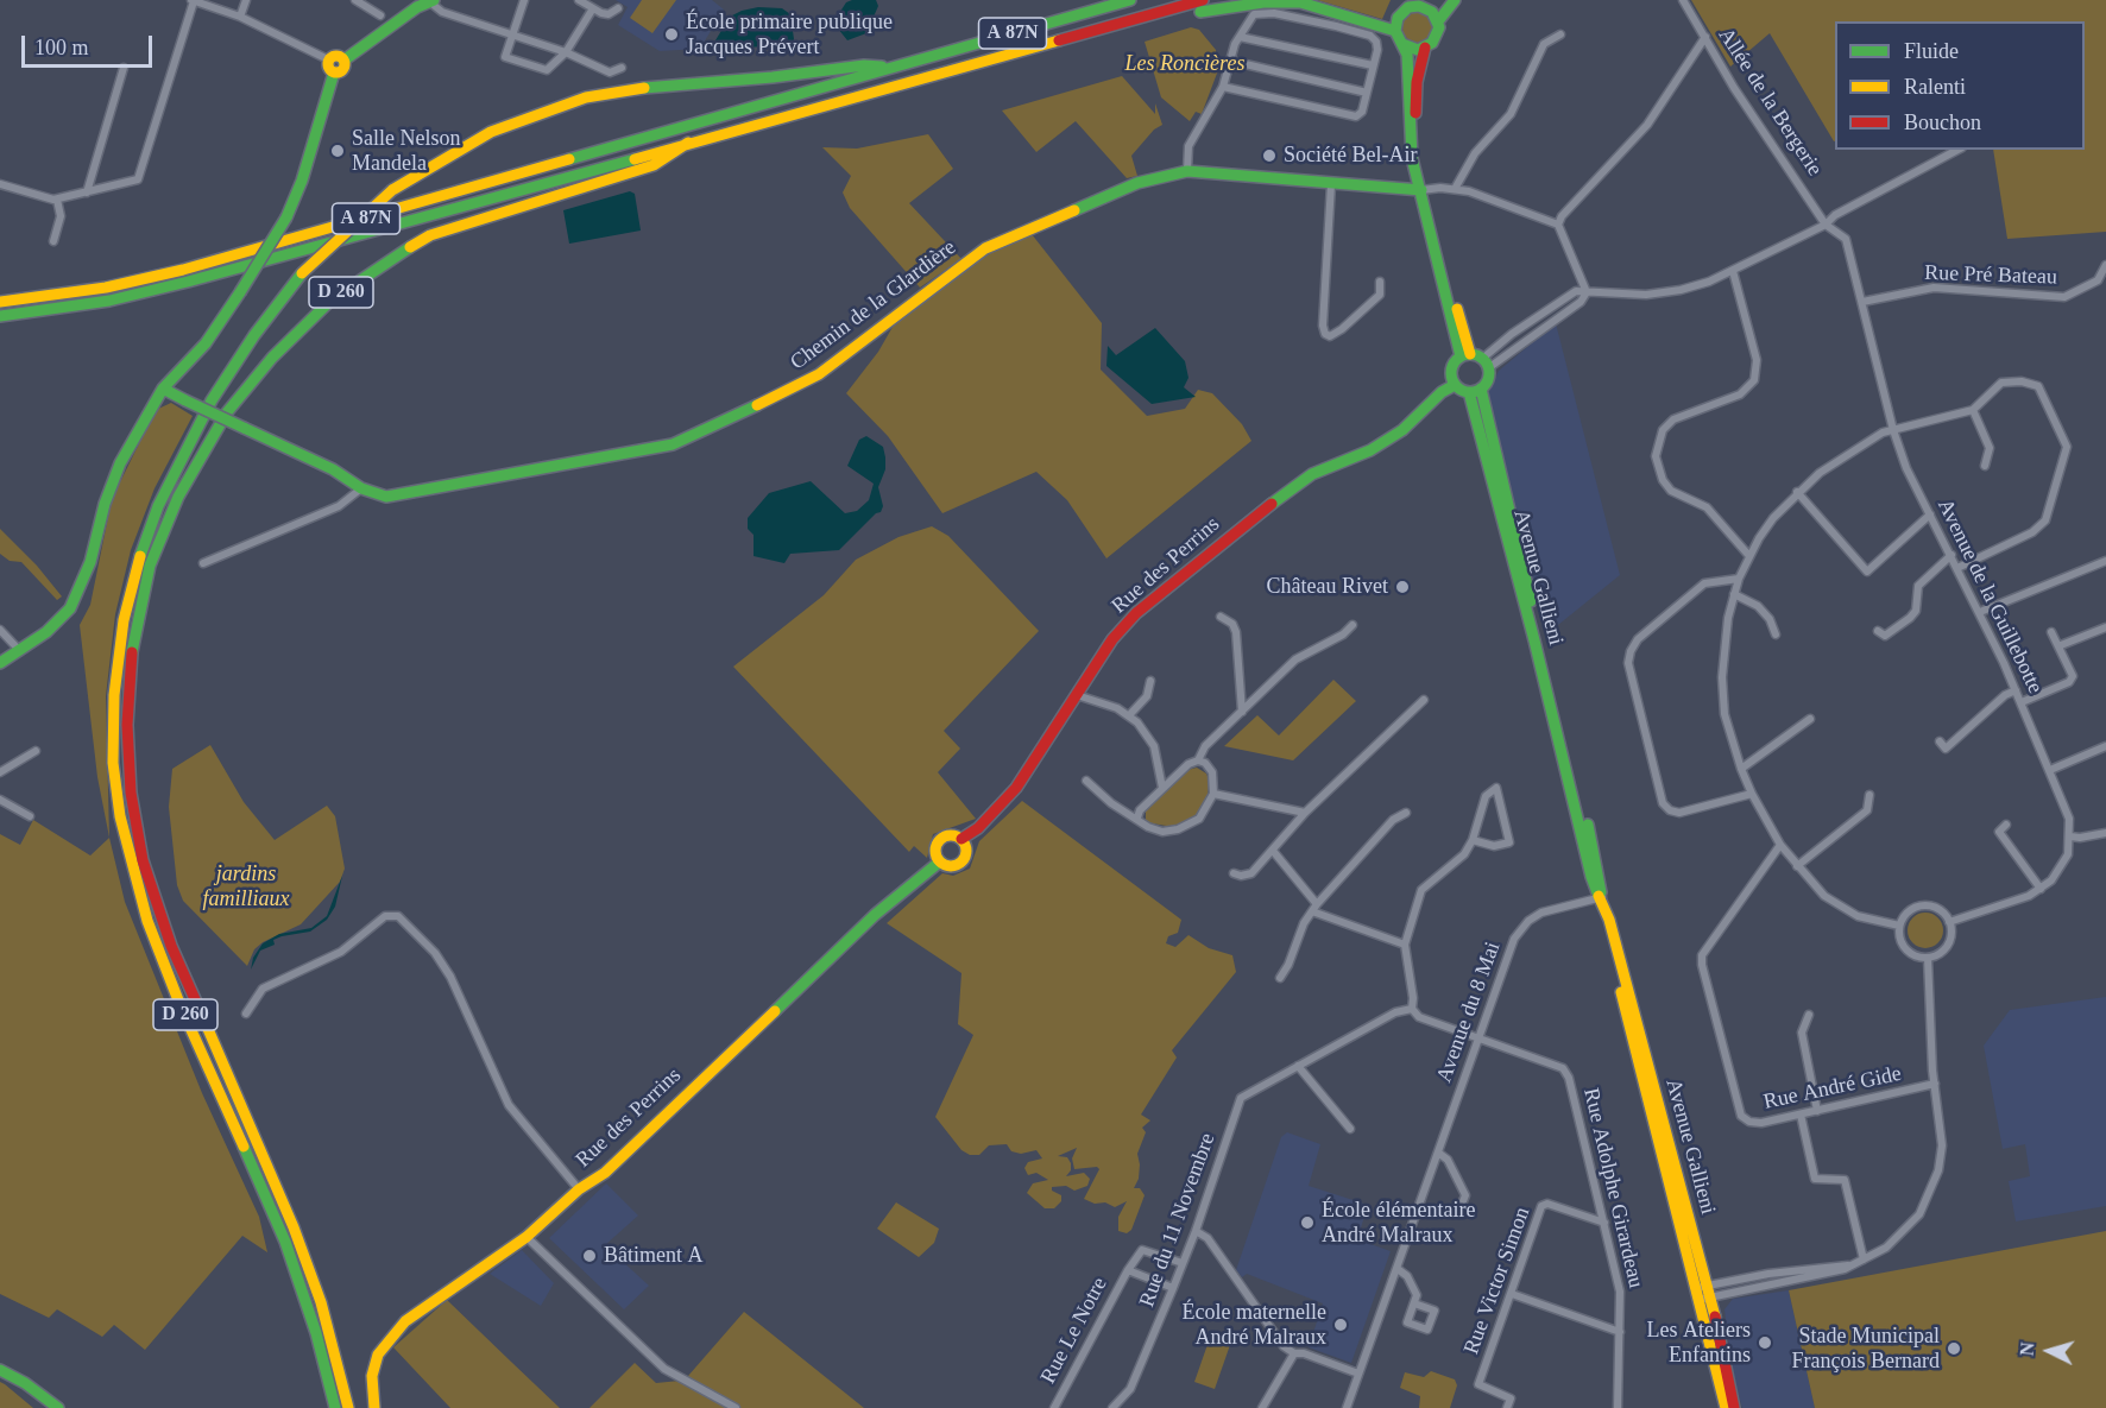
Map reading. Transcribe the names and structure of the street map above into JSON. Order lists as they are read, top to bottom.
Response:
{
  "streets": {
    "main road": [
      "A 87N",
      "D 260",
      "Chemin de la Glardière",
      "Rue des Perrins",
      "Avenue Gallieni"
    ],
    "street": [
      "Allée de la Bergerie",
      "Rue Pré Bateau",
      "Avenue de la Guillebotte",
      "Avenue du 8 Mai",
      "Rue André Gide",
      "Rue Adolphe Girardeau",
      "Rue du 11 Novembre",
      "Rue Victor Simon",
      "Rue Le Notre"
    ]
  },
  "crossings": [
    ["A 87N", "D 260"],
    ["Allée de la Bergerie", "Avenue de la Guillebotte"],
    ["Rue Pré Bateau", "Avenue de la Guillebotte"],
    ["Rue des Perrins", "Avenue Gallieni"],
    ["Avenue Gallieni", "Avenue du 8 Mai"],
    ["Avenue du 8 Mai", "Rue Adolphe Girardeau"],
    ["Rue Adolphe Girardeau", "Rue Victor Simon"],
    ["Rue du 11 Novembre", "Rue Le Notre"]
  ],
  "parks": ["Les Roncières", "jardins familliaux"],
  "places": [
    "École primaire publique Jacques Prévert",
    "Salle Nelson Mandela",
    "Société Bel-Air",
    "Château Rivet",
    "École élémentaire André Malraux",
    "Bâtiment A",
    "École maternelle André Malraux",
    "Les Ateliers Enfantins",
    "Stade Municipal François Bernard"
  ],
  "legend": ["Fluide", "Ralenti", "Bouchon"],
  "scale_bar": "100 m",
  "north": "left"
}
